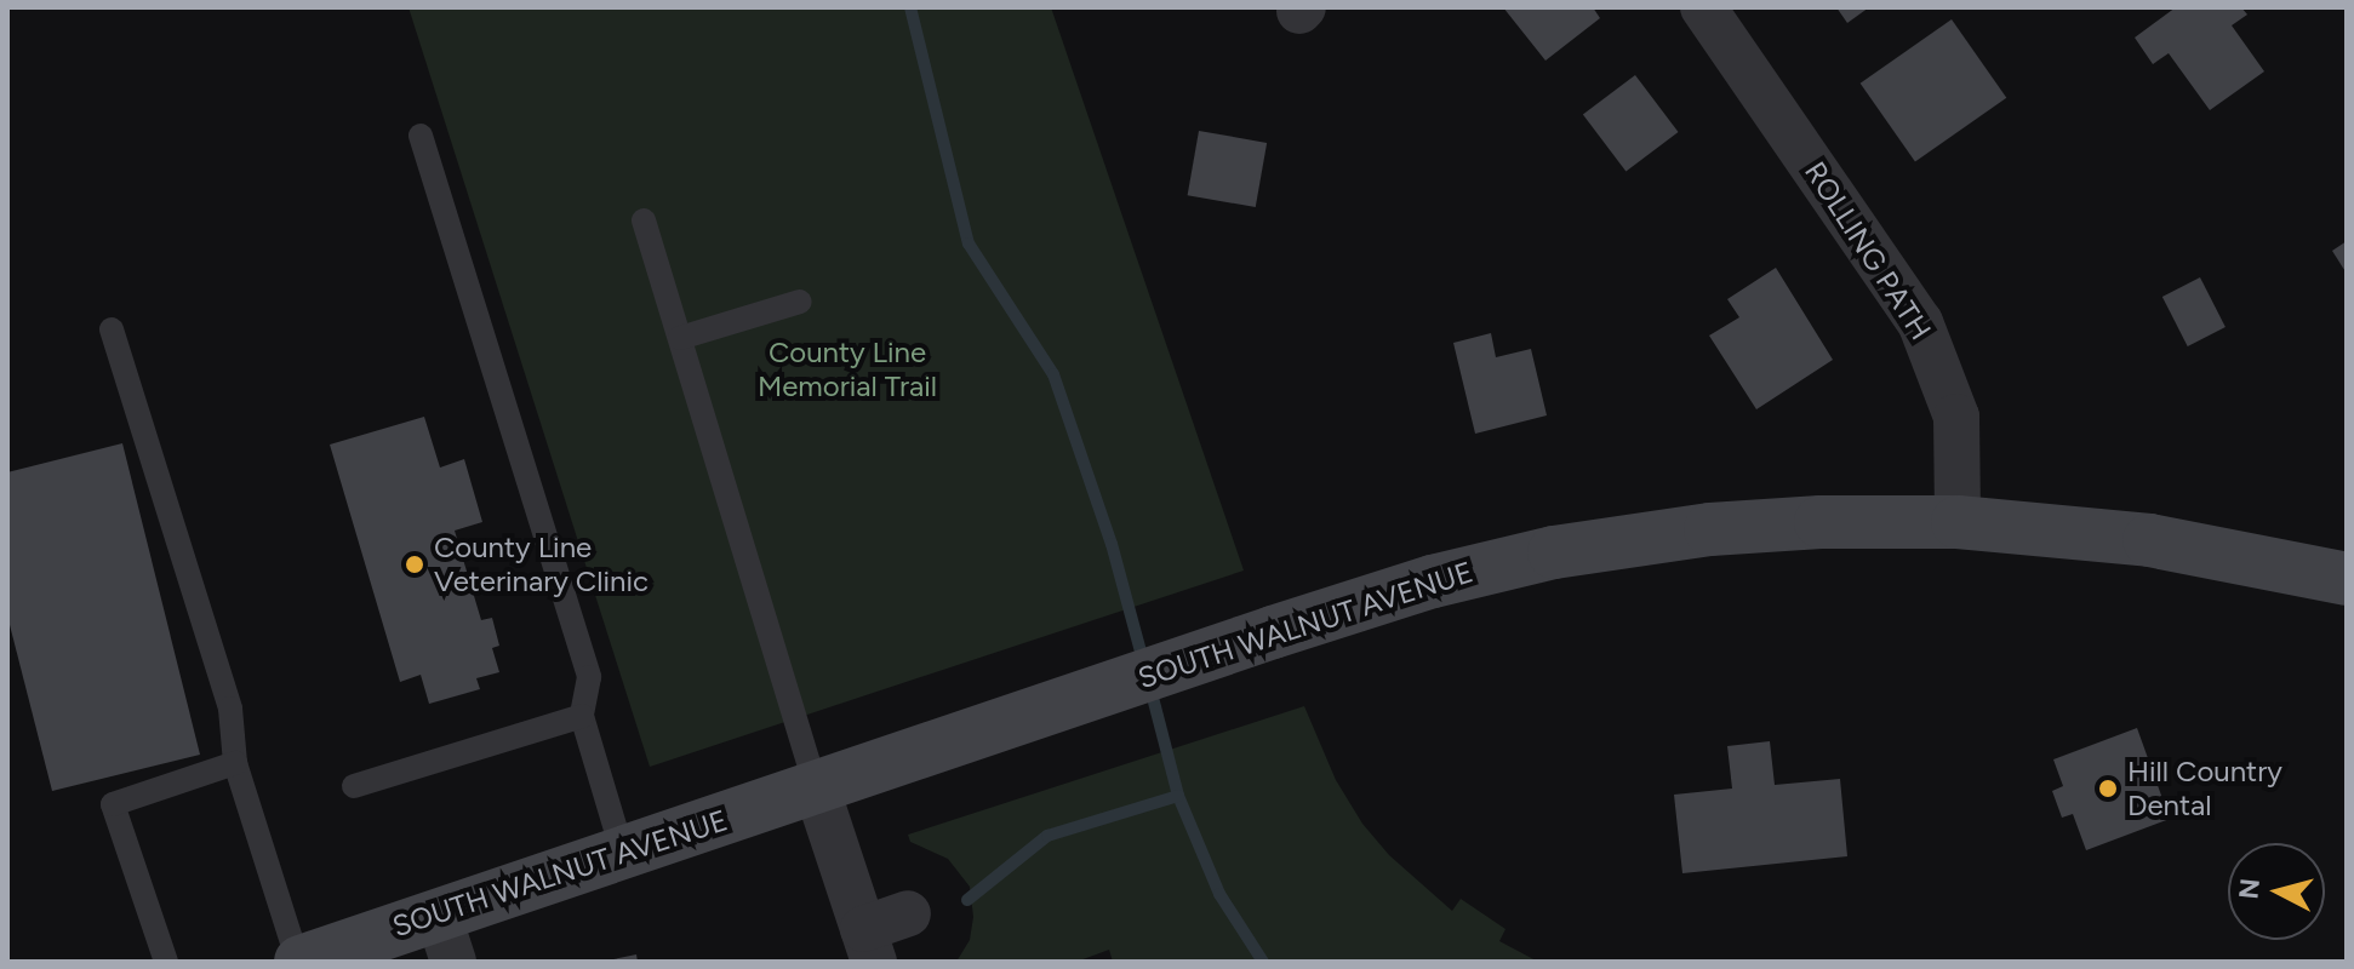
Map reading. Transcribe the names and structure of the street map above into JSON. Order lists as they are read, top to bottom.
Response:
{
  "streets": {
    "street": ["ROLLING PATH", "SOUTH WALNUT AVENUE"]
  },
  "crossings": [
    ["ROLLING PATH", "SOUTH WALNUT AVENUE"]
  ],
  "parks": ["County Line Memorial Trail"],
  "places": ["County Line Veterinary Clinic", "Hill Country Dental"],
  "north": "left"
}
